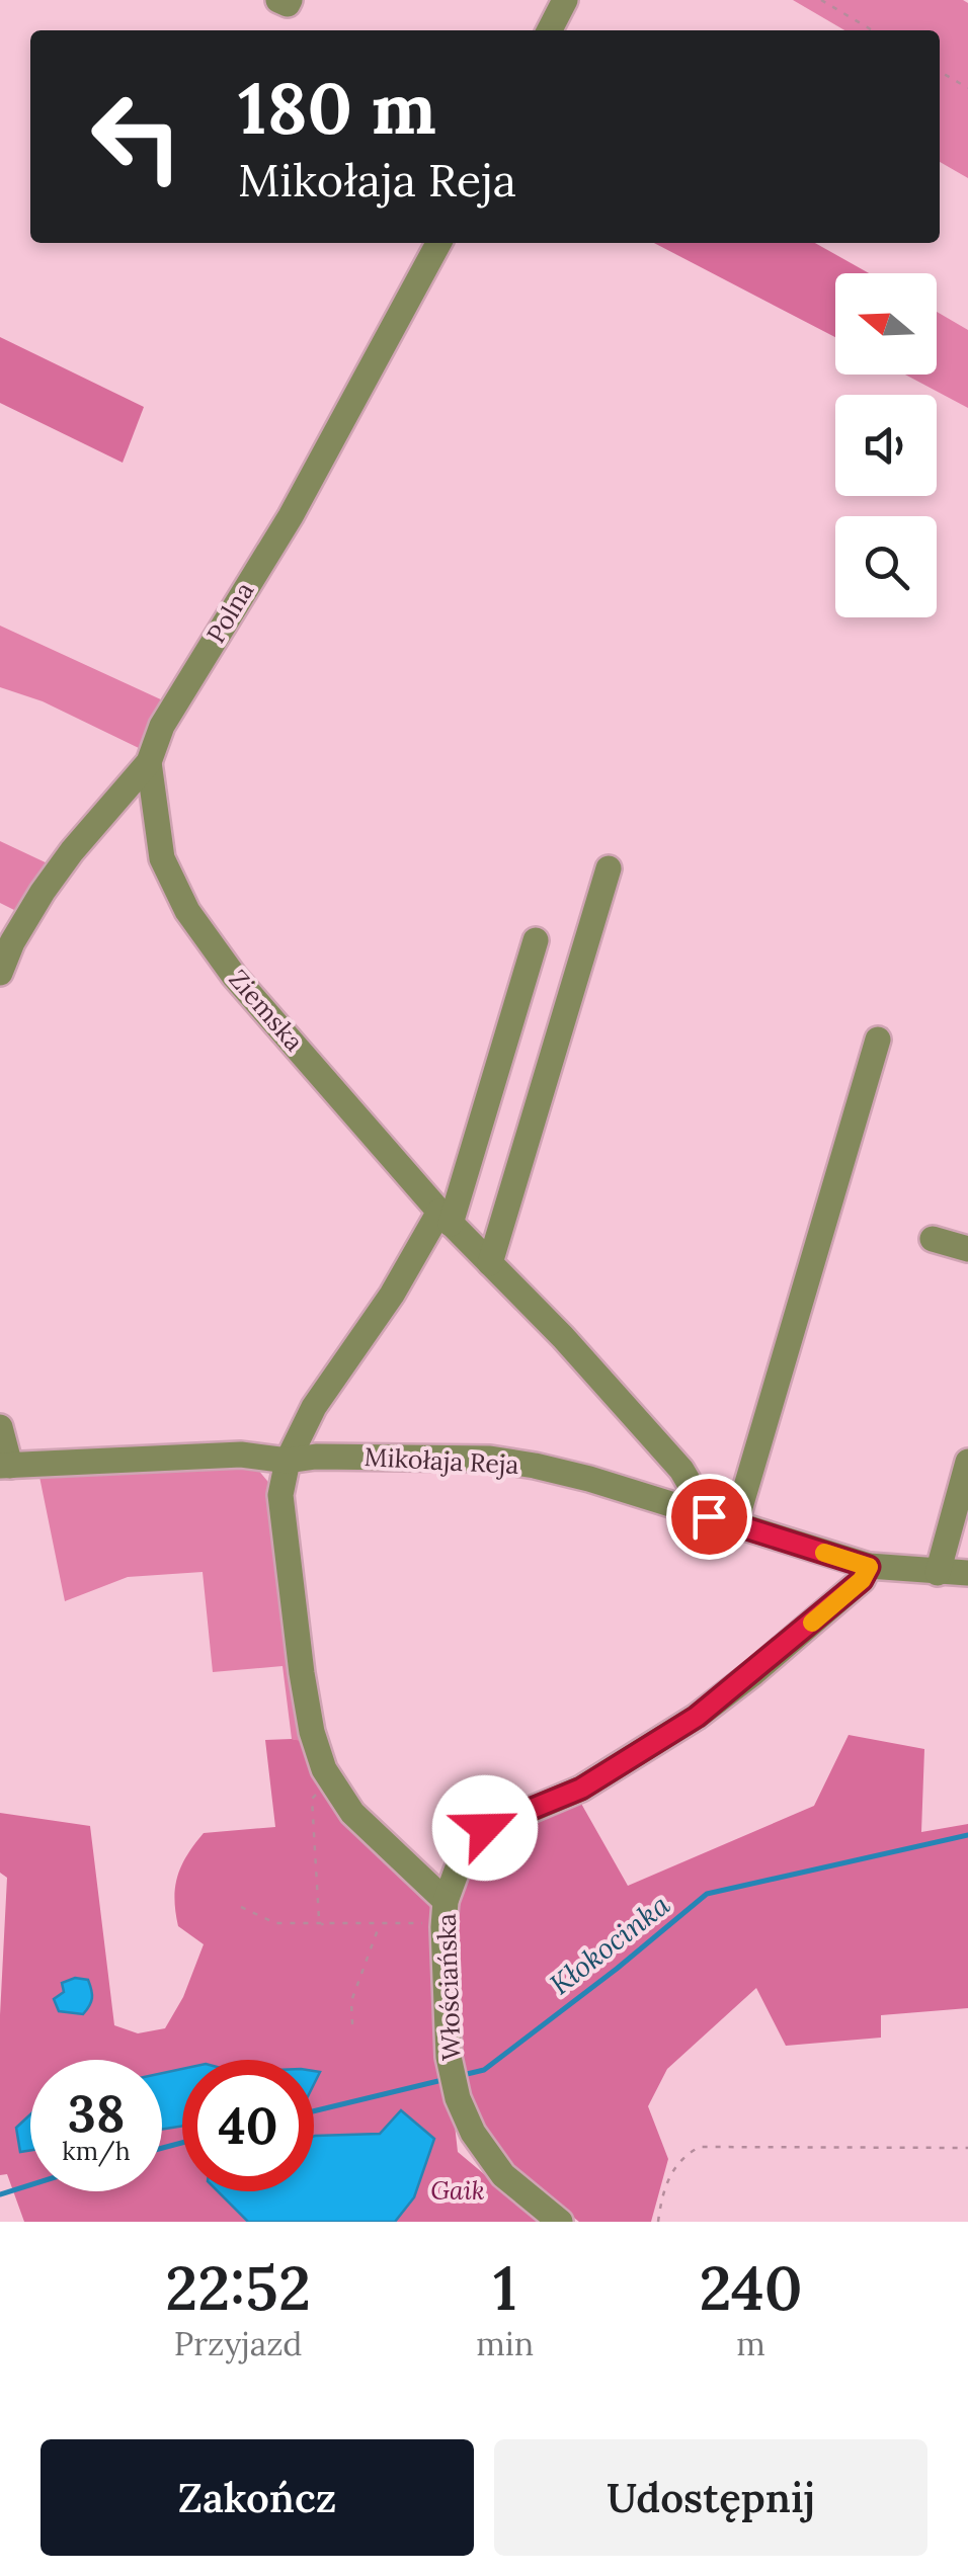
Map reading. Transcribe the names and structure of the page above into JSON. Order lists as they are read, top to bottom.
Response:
{
  "streets": {
    "street": [
      "Polna",
      "Ziemska",
      "Mikołaja Reja",
      "Włościańska"
    ]
  },
  "crossings": [
    ["Polna", "Ziemska"],
    ["Ziemska", "Mikołaja Reja"],
    ["Mikołaja Reja", "Włościańska"]
  ],
  "water": ["Kłokocinka"],
  "parks": ["Gaik"],
  "north": "left",
  "page": {
    "turn": ["180 m", "Mikołaja Reja"],
    "speed": "38 km/h",
    "limit": "40",
    "eta": [
      "22:52",
      "Przyjazd",
      "1",
      "min",
      "240",
      "m"
    ],
    "buttons": ["Zakończ", "Udostępnij"]
  }
}
